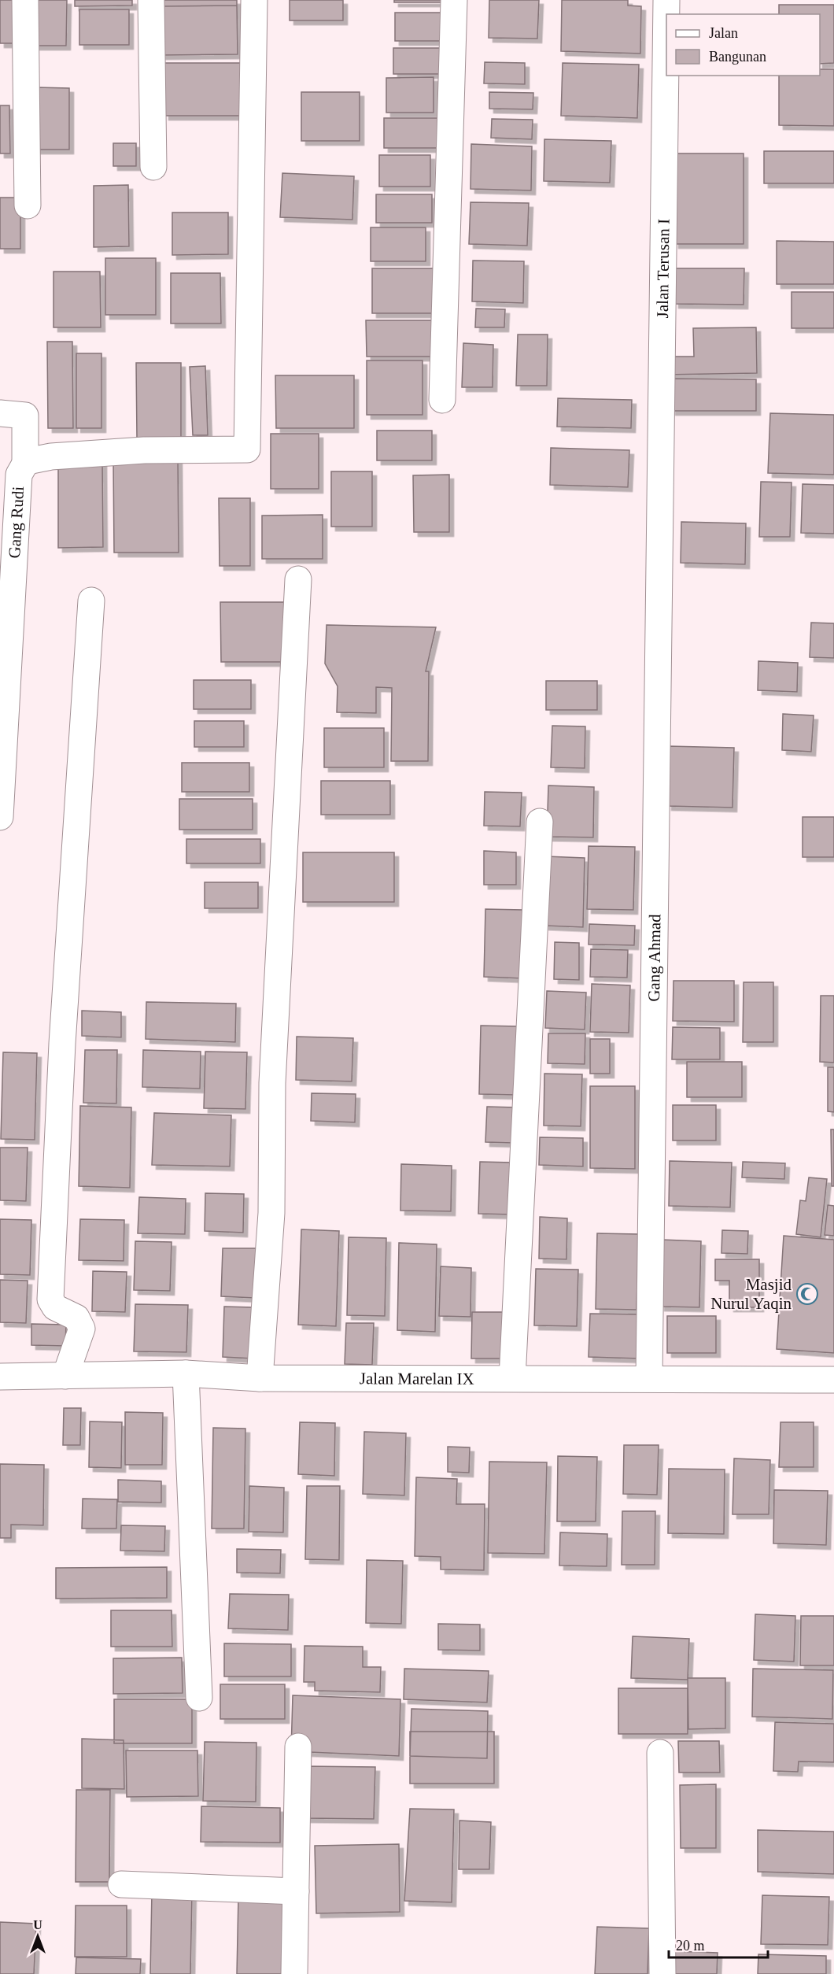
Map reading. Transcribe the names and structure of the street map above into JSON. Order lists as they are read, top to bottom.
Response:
{
  "streets": {
    "street": [
      "Jalan Terusan I",
      "Gang Rudi",
      "Gang Ahmad",
      "Jalan Marelan IX"
    ]
  },
  "crossings": [
    ["Jalan Terusan I", "Gang Ahmad"],
    ["Gang Ahmad", "Jalan Marelan IX"]
  ],
  "places": {
    "mosque": ["Masjid Nurul Yaqin"]
  },
  "legend": ["Jalan", "Bangunan"],
  "scale_bar": "20 m",
  "north": "top"
}
